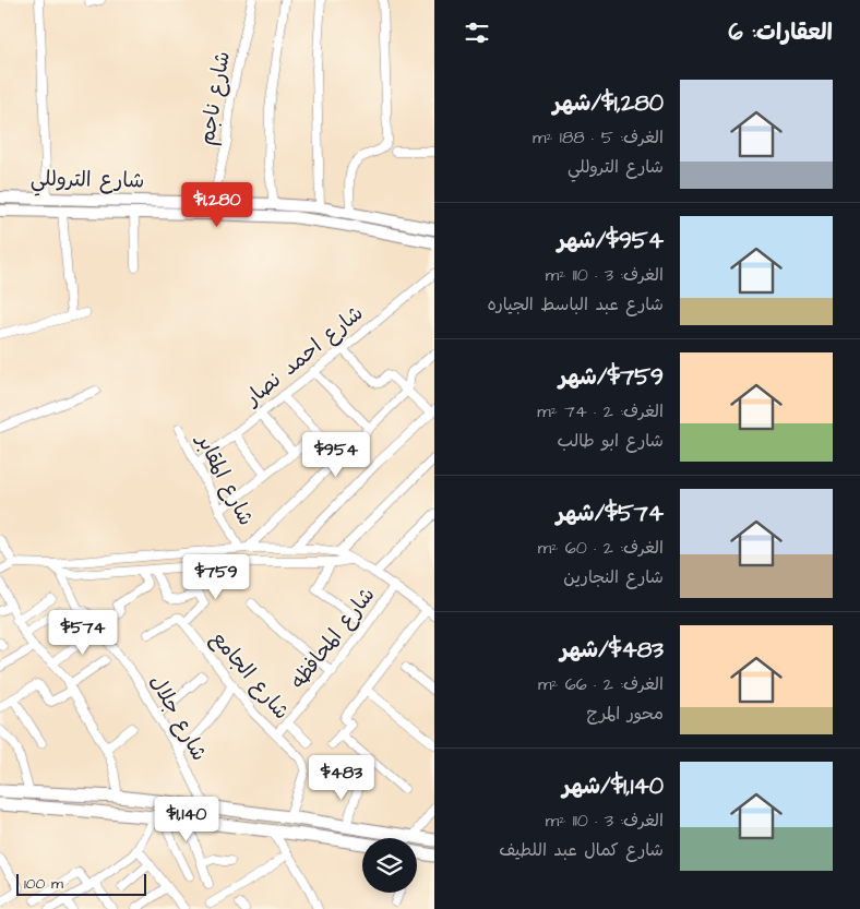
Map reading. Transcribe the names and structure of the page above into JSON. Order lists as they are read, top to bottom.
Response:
{
  "streets": {
    "street": [
      "شارع ناجم",
      "شارع التروللي",
      "شارع احمد نصار",
      "شارع المقابر",
      "شارع المحافظه",
      "شارع الجامع",
      "شارع جلال"
    ]
  },
  "crossings": [
    ["شارع ناجم", "شارع التروللي"],
    ["شارع احمد نصار", "شارع المقابر"],
    ["شارع المحافظه", "شارع الجامع"]
  ],
  "scale_bar": "100 m",
  "page": {
    "heading": "العقارات: 6",
    "list": [
      {
        "name": "$1,280/شهر",
        "note": "الغرف: 5 · 188 m² · شارع التروللي"
      },
      {
        "name": "$954/شهر",
        "note": "الغرف: 3 · 110 m² · شارع عبد الباسط الجياره"
      },
      {
        "name": "$759/شهر",
        "note": "الغرف: 2 · 74 m² · شارع ابو طالب"
      },
      {
        "name": "$574/شهر",
        "note": "الغرف: 2 · 60 m² · شارع النجارين"
      },
      {
        "name": "$483/شهر",
        "note": "الغرف: 2 · 66 m² · محور المرج"
      },
      {
        "name": "$1,140/شهر",
        "note": "الغرف: 3 · 110 m² · شارع كمال عبد اللطيف"
      }
    ],
    "price": [
      "$1,280",
      "$954",
      "$759",
      "$574",
      "$483",
      "$1,140"
    ],
    "scale": "100 m"
  }
}
